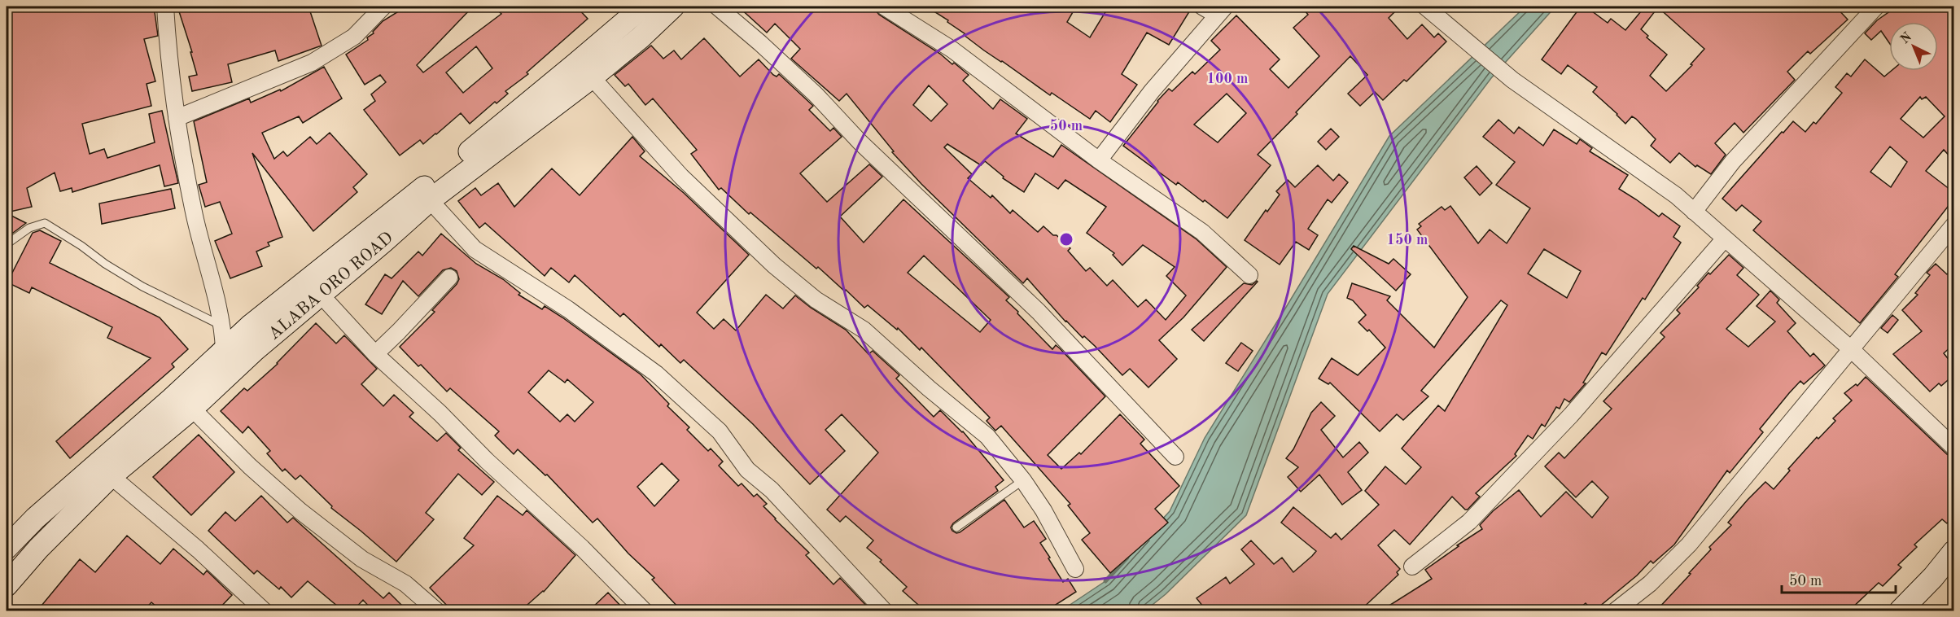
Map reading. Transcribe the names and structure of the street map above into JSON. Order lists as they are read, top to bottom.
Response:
{
  "streets": {
    "main road": ["ALABA ORO ROAD"]
  },
  "scale_bar": "50 m",
  "north": "top left",
  "rings": ["100 m", "50 m", "150 m"]
}
